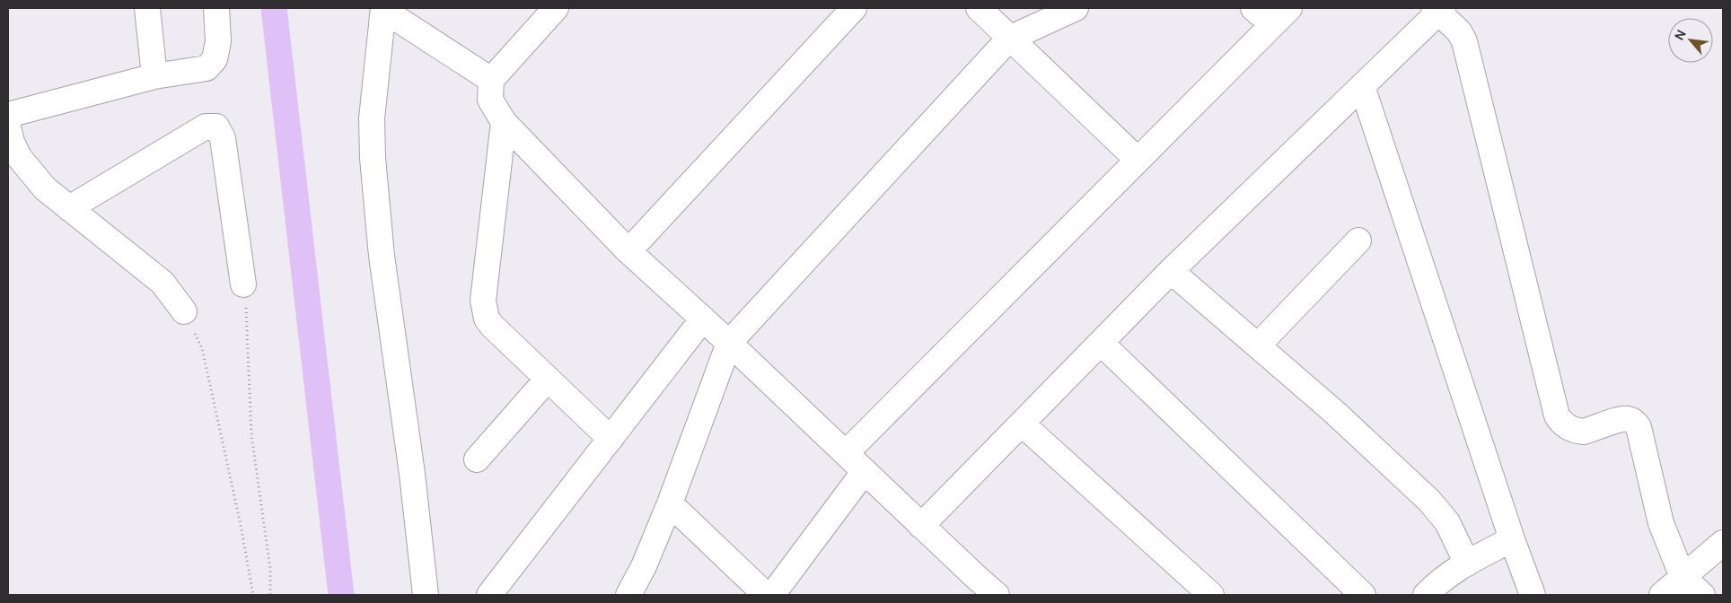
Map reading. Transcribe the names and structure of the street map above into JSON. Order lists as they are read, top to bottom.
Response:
{
  "north": "top left"
}
